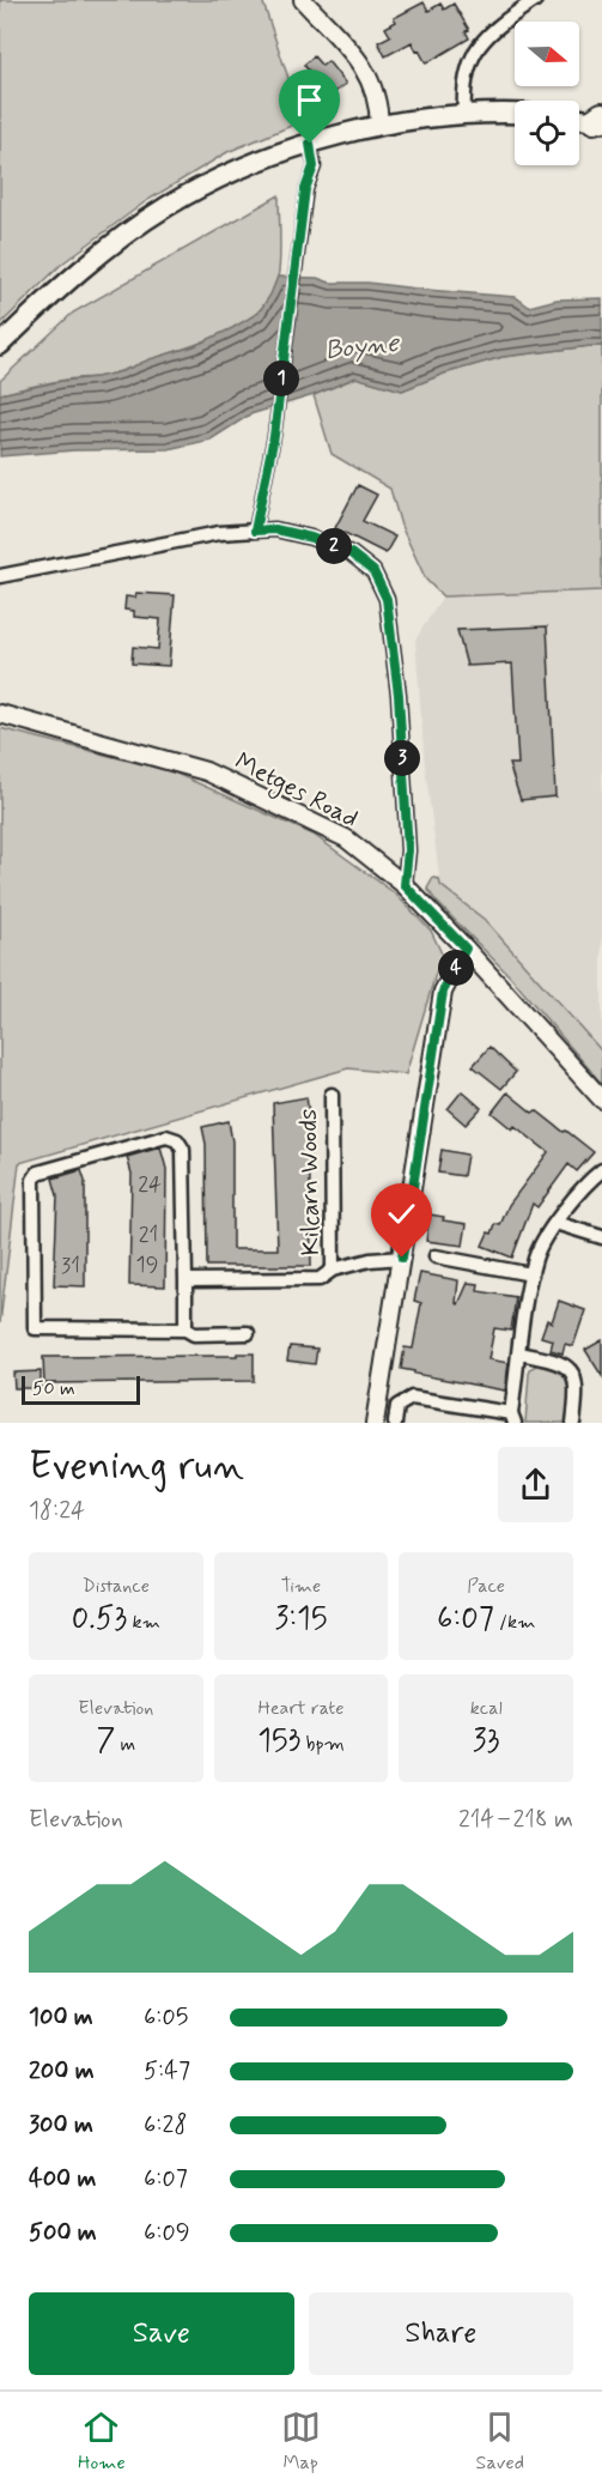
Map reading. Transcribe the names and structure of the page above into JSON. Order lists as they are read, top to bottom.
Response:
{
  "streets": {
    "street": ["Metges Road", "Kilcarn Woods"]
  },
  "water": ["Boyne"],
  "house_numbers": [
    "24",
    "21",
    "19",
    "31"
  ],
  "scale_bar": "50 m",
  "north": "right",
  "page": {
    "pins": [
      "1",
      "2",
      "3",
      "4"
    ],
    "scale": "50 m",
    "heading": ["Evening run", "18:24"],
    "stats": [
      ["Distance", "0.53 km"],
      ["Time", "3:15"],
      ["Pace", "6:07 /km"],
      ["Elevation", "7 m"],
      ["Heart rate", "153 bpm"],
      ["kcal", "33"]
    ],
    "chart": ["Elevation", "214–218 m"],
    "list": [
      {
        "name": "100 m",
        "note": "6:05"
      },
      {
        "name": "200 m",
        "note": "5:47"
      },
      {
        "name": "300 m",
        "note": "6:28"
      },
      {
        "name": "400 m",
        "note": "6:07"
      },
      {
        "name": "500 m",
        "note": "6:09"
      }
    ],
    "buttons": ["Save", "Share"],
    "tabs": ["Home", "Map", "Saved"]
  }
}
